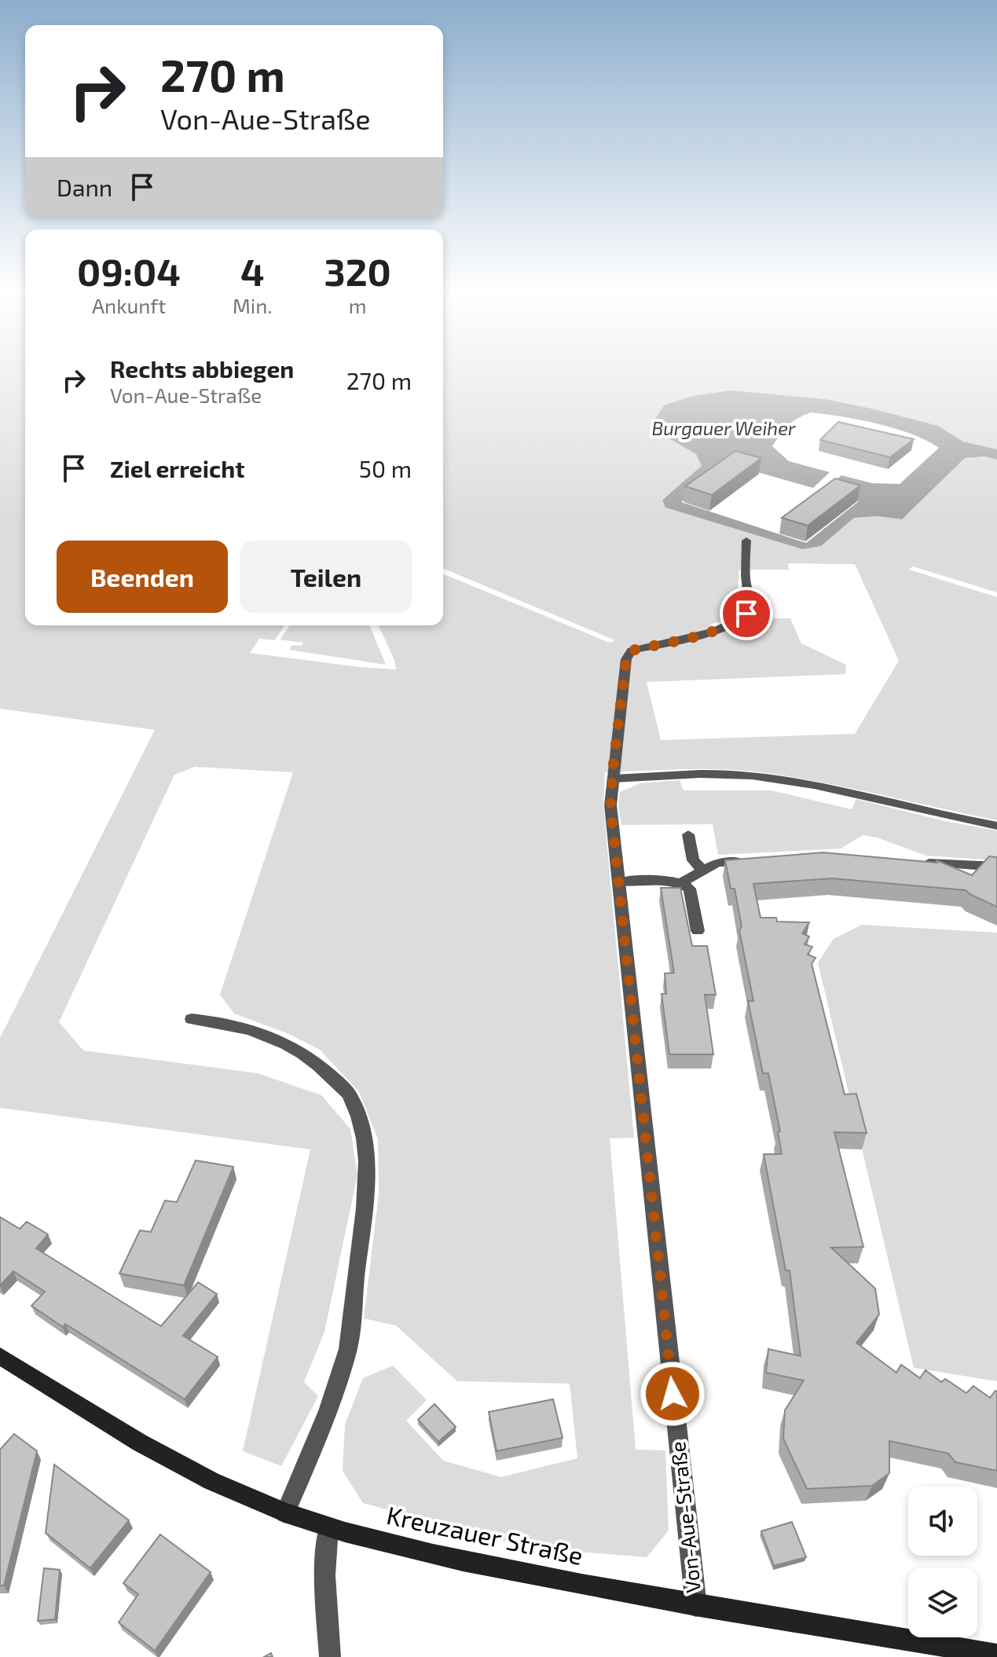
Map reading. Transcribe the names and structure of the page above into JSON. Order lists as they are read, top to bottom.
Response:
{
  "streets": {
    "main road": ["Kreuzauer Straße"],
    "street": ["Von-Aue-Straße"]
  },
  "crossings": [
    ["Von-Aue-Straße", "Kreuzauer Straße"]
  ],
  "water": ["Burgauer Weiher"],
  "page": {
    "turn": ["270 m", "Von-Aue-Straße"],
    "then": "Dann",
    "eta": [
      "09:04",
      "Ankunft",
      "4",
      "Min.",
      "320",
      "m"
    ],
    "list": [
      {
        "name": "Rechts abbiegen",
        "note": "Von-Aue-Straße",
        "value": "270 m"
      },
      {
        "name": "Ziel erreicht",
        "value": "50 m"
      }
    ],
    "buttons": ["Beenden", "Teilen"]
  }
}
